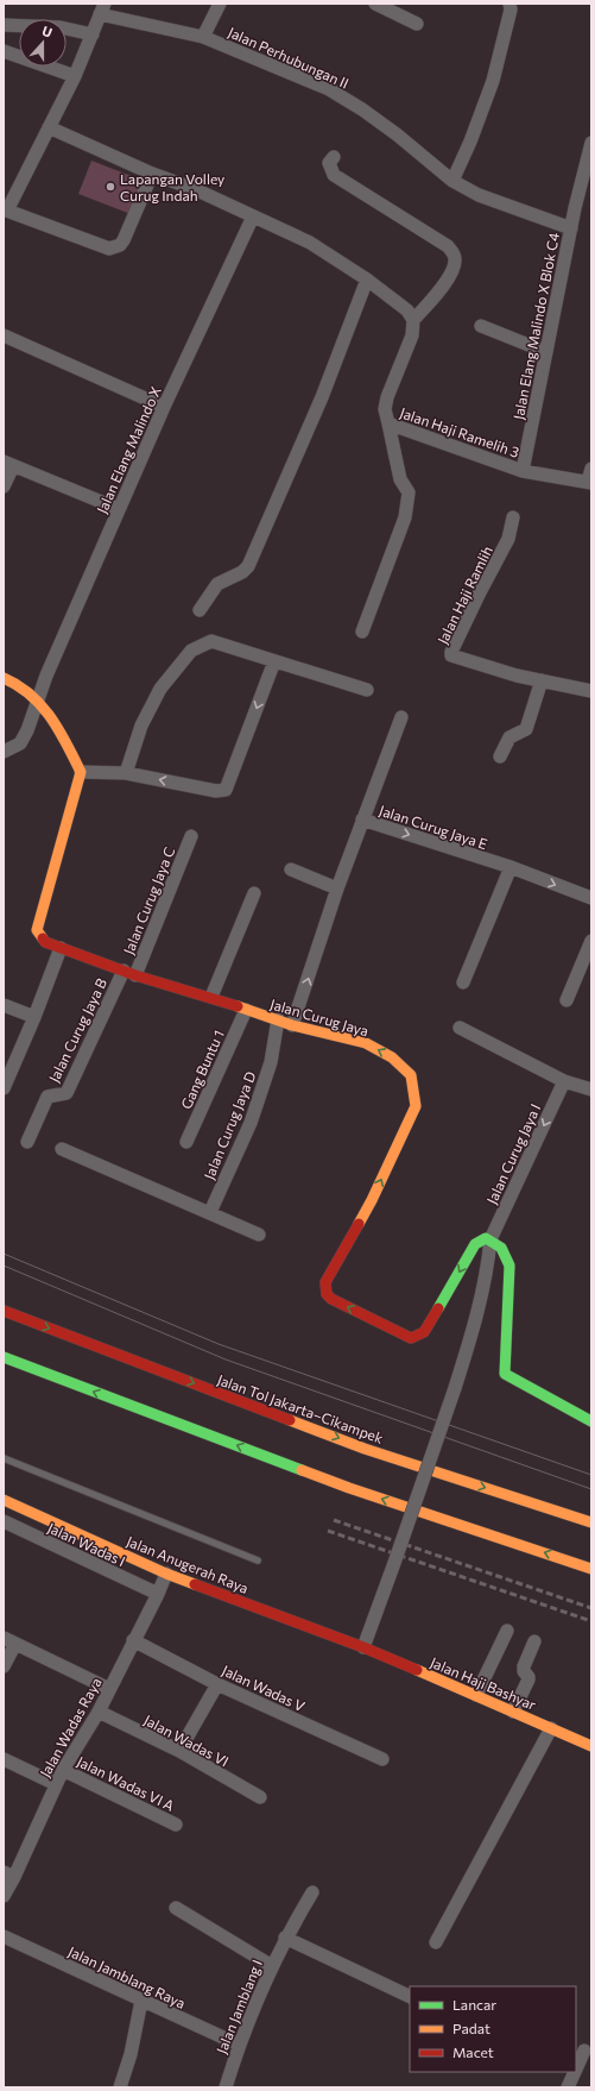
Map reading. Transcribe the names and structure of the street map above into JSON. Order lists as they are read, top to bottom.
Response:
{
  "streets": {
    "main road": [
      "Jalan Curug Jaya",
      "Jalan Tol Jakarta–Cikampek",
      "Jalan Anugerah Raya",
      "Jalan Haji Bashyar"
    ],
    "street": [
      "Jalan Perhubungan II",
      "Jalan Elang Malindo X Blok C4",
      "Jalan Haji Ramelih 3",
      "Jalan Elang Malindo X",
      "Jalan Haji Ramlih",
      "Jalan Curug Jaya E",
      "Jalan Curug Jaya C",
      "Jalan Curug Jaya B",
      "Gang Buntu 1",
      "Jalan Curug Jaya D",
      "Jalan Curug Jaya I",
      "Jalan Wadas I",
      "Jalan Wadas V",
      "Jalan Wadas Raya",
      "Jalan Wadas VI",
      "Jalan Wadas VI A",
      "Jalan Jamblang Raya",
      "Jalan Jamblang I"
    ]
  },
  "crossings": [
    ["Jalan Perhubungan II", "Jalan Elang Malindo X Blok C4"],
    ["Jalan Elang Malindo X Blok C4", "Jalan Haji Ramelih 3"],
    ["Jalan Curug Jaya E", "Jalan Curug Jaya"],
    ["Jalan Curug Jaya C", "Jalan Curug Jaya"],
    ["Jalan Curug Jaya C", "Jalan Curug Jaya B"],
    ["Jalan Curug Jaya", "Jalan Curug Jaya B"],
    ["Jalan Curug Jaya", "Gang Buntu 1"],
    ["Jalan Curug Jaya", "Jalan Curug Jaya D"],
    ["Jalan Curug Jaya", "Jalan Curug Jaya I"],
    ["Jalan Curug Jaya I", "Jalan Anugerah Raya"],
    ["Jalan Curug Jaya I", "Jalan Haji Bashyar"],
    ["Jalan Wadas I", "Jalan Wadas Raya"],
    ["Jalan Anugerah Raya", "Jalan Haji Bashyar"],
    ["Jalan Anugerah Raya", "Jalan Wadas Raya"],
    ["Jalan Wadas V", "Jalan Wadas Raya"],
    ["Jalan Wadas Raya", "Jalan Wadas VI"],
    ["Jalan Wadas Raya", "Jalan Wadas VI A"],
    ["Jalan Jamblang Raya", "Jalan Jamblang I"]
  ],
  "places": ["Lapangan Volley Curug Indah"],
  "legend": ["Lancar", "Padat", "Macet"],
  "north": "top"
}
